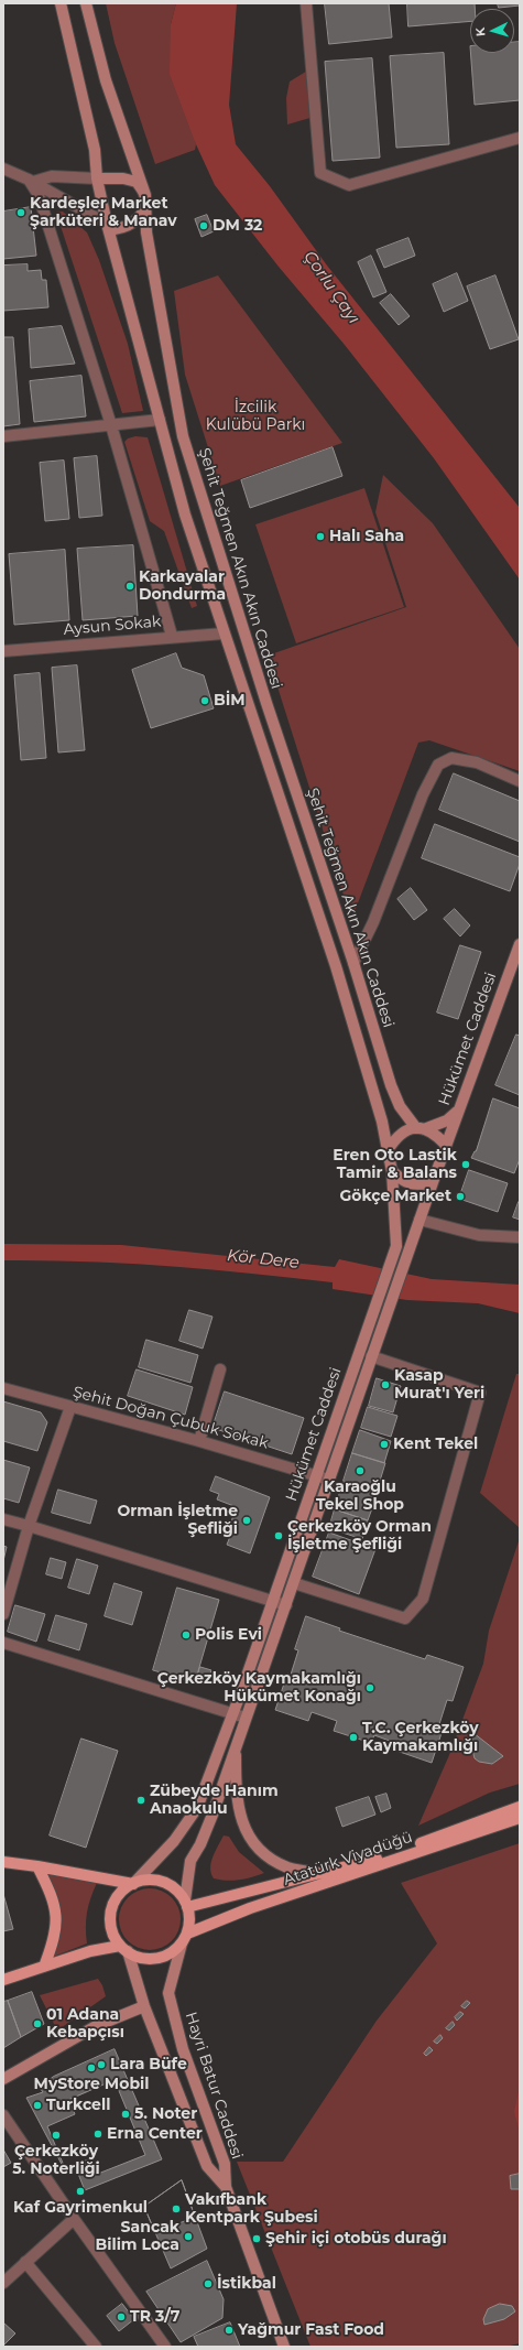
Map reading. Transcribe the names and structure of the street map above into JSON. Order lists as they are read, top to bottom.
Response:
{
  "streets": {
    "main road": [
      "Şehit Teğmen Akın Akın Caddesi",
      "Hükümet Caddesi",
      "Atatürk Viyadüğü",
      "Hayri Batur Caddesi"
    ],
    "street": ["Aysun Sokak", "Şehit Doğan Çubuk Sokak"]
  },
  "crossings": [
    ["Şehit Teğmen Akın Akın Caddesi", "Aysun Sokak"],
    ["Şehit Teğmen Akın Akın Caddesi", "Hükümet Caddesi"],
    ["Hükümet Caddesi", "Şehit Doğan Çubuk Sokak"],
    ["Hükümet Caddesi", "Atatürk Viyadüğü"],
    ["Hükümet Caddesi", "Hayri Batur Caddesi"],
    ["Atatürk Viyadüğü", "Hayri Batur Caddesi"]
  ],
  "water": ["Çorlu Çayı", "Kör Dere"],
  "parks": ["İzcilik Kulübü Parkı"],
  "places": [
    "Kardeşler Market Şarküteri & Manav",
    "DM 32",
    "Halı Saha",
    "Karkayalar Dondurma",
    "BİM",
    "Eren Oto Lastik Tamir & Balans",
    "Gökçe Market",
    "Kasap Murat'ı Yeri",
    "Kent Tekel",
    "Karaoğlu Tekel Shop",
    "Orman İşletme Şefliği",
    "Çerkezköy Orman İşletme Şefliği",
    "Polis Evi",
    "Çerkezköy Kaymakamlığı Hükümet Konağı",
    "T.C. Çerkezköy Kaymakamlığı",
    "Zübeyde Hanım Anaokulu",
    "01 Adana Kebapçısı",
    "Lara Büfe",
    "MyStore Mobil",
    "Turkcell",
    "5. Noter",
    "Erna Center",
    "Çerkezköy 5. Noterliği",
    "Kaf Gayrimenkul",
    "Vakıfbank Kentpark Şubesi",
    "Sancak Bilim Loca",
    "Şehir içi otobüs durağı",
    "İstikbal",
    "TR 3/7",
    "Yağmur Fast Food"
  ],
  "north": "left"
}
